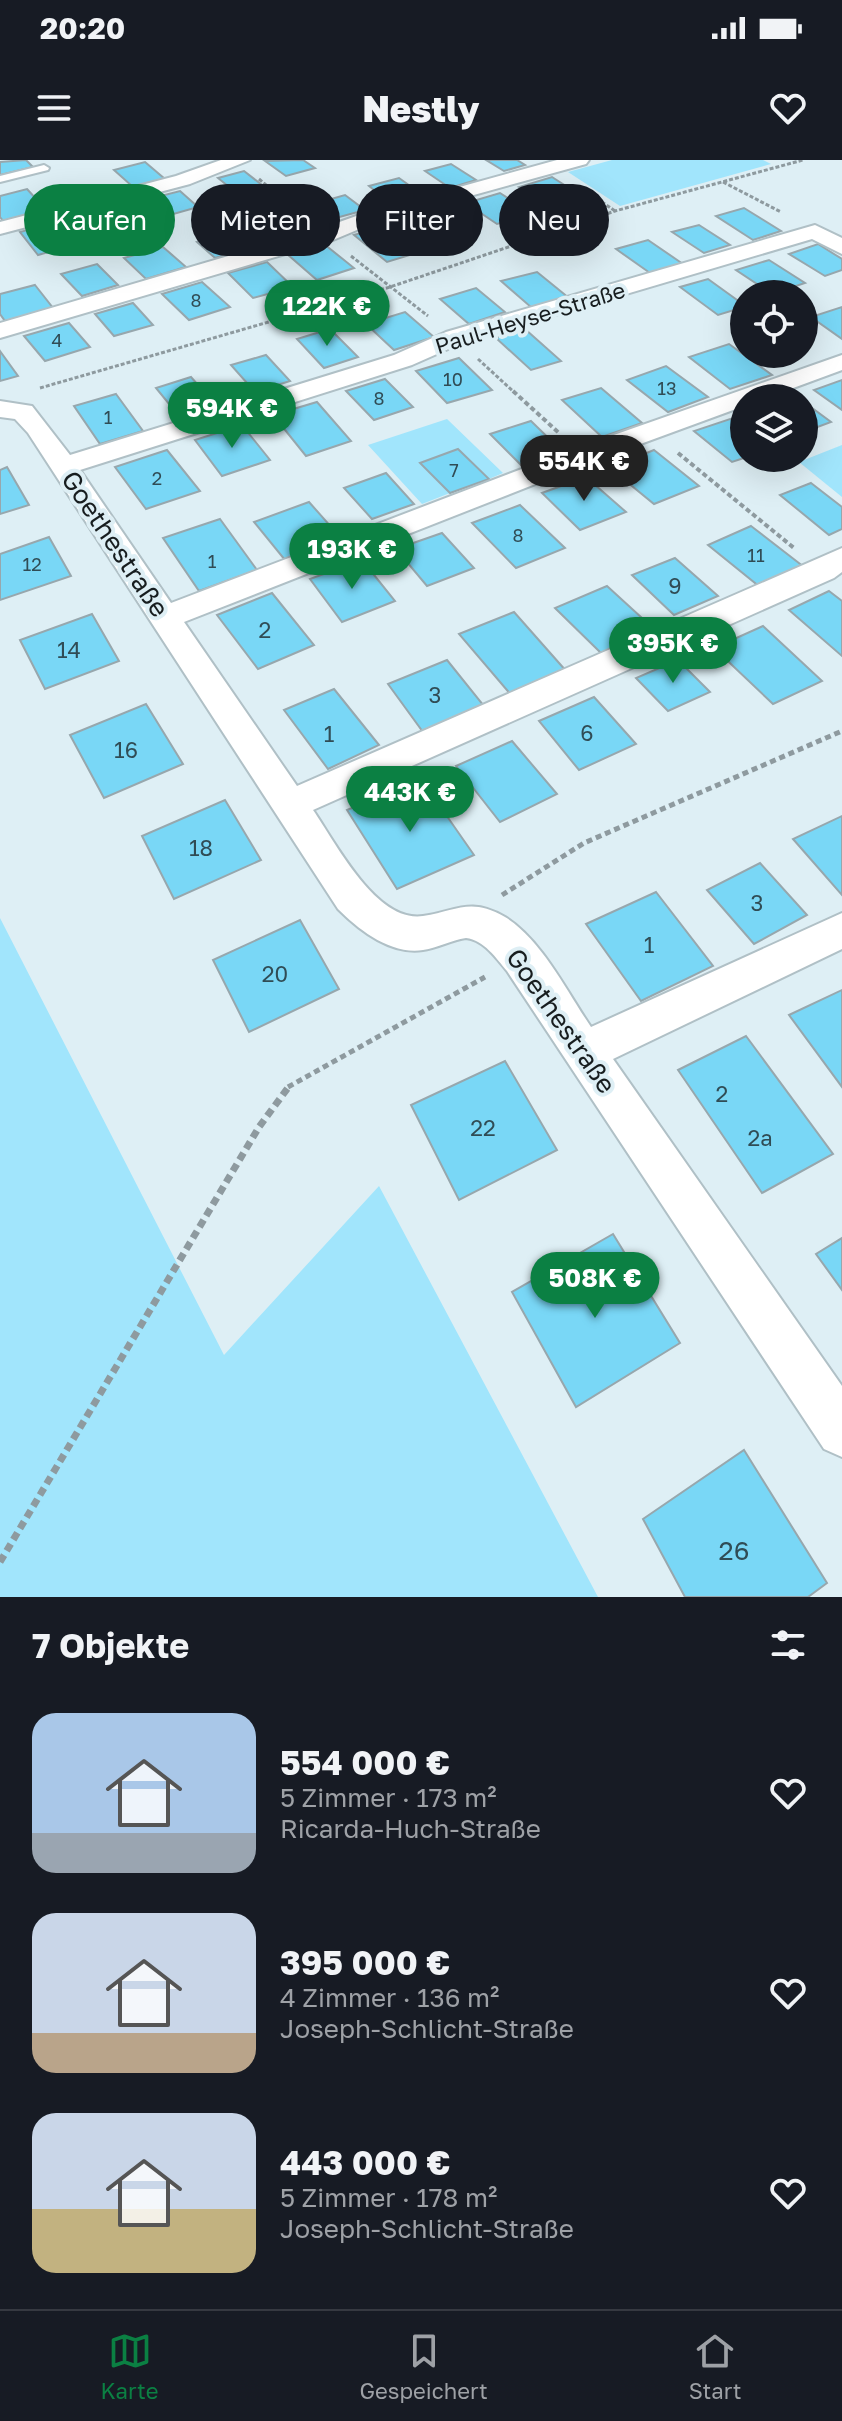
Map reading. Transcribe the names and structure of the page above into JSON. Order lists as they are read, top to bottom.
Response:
{
  "streets": {
    "street": ["Paul-Heyse-Straße", "Goethestraße"]
  },
  "crossings": [
    ["Paul-Heyse-Straße", "Goethestraße"]
  ],
  "house_numbers": [
    "8",
    "4",
    "10",
    "13",
    "8",
    "1",
    "7",
    "2",
    "8",
    "11",
    "1",
    "12",
    "9",
    "2",
    "14",
    "3",
    "6",
    "1",
    "16",
    "18",
    "3",
    "1",
    "20",
    "2",
    "22",
    "2a",
    "26"
  ],
  "page": {
    "status": "20:20",
    "header": "Nestly",
    "chip": [
      "Kaufen",
      "Mieten",
      "Filter",
      "Neu"
    ],
    "price": [
      "122K €",
      "594K €",
      "554K €",
      "193K €",
      "395K €",
      "443K €",
      "508K €"
    ],
    "heading": "7 Objekte",
    "list": [
      {
        "name": "554 000 €",
        "note": "5 Zimmer · 173 m² · Ricarda-Huch-Straße"
      },
      {
        "name": "395 000 €",
        "note": "4 Zimmer · 136 m² · Joseph-Schlicht-Straße"
      },
      {
        "name": "443 000 €",
        "note": "5 Zimmer · 178 m² · Joseph-Schlicht-Straße"
      }
    ],
    "tabs": ["Karte", "Gespeichert", "Start"]
  }
}
